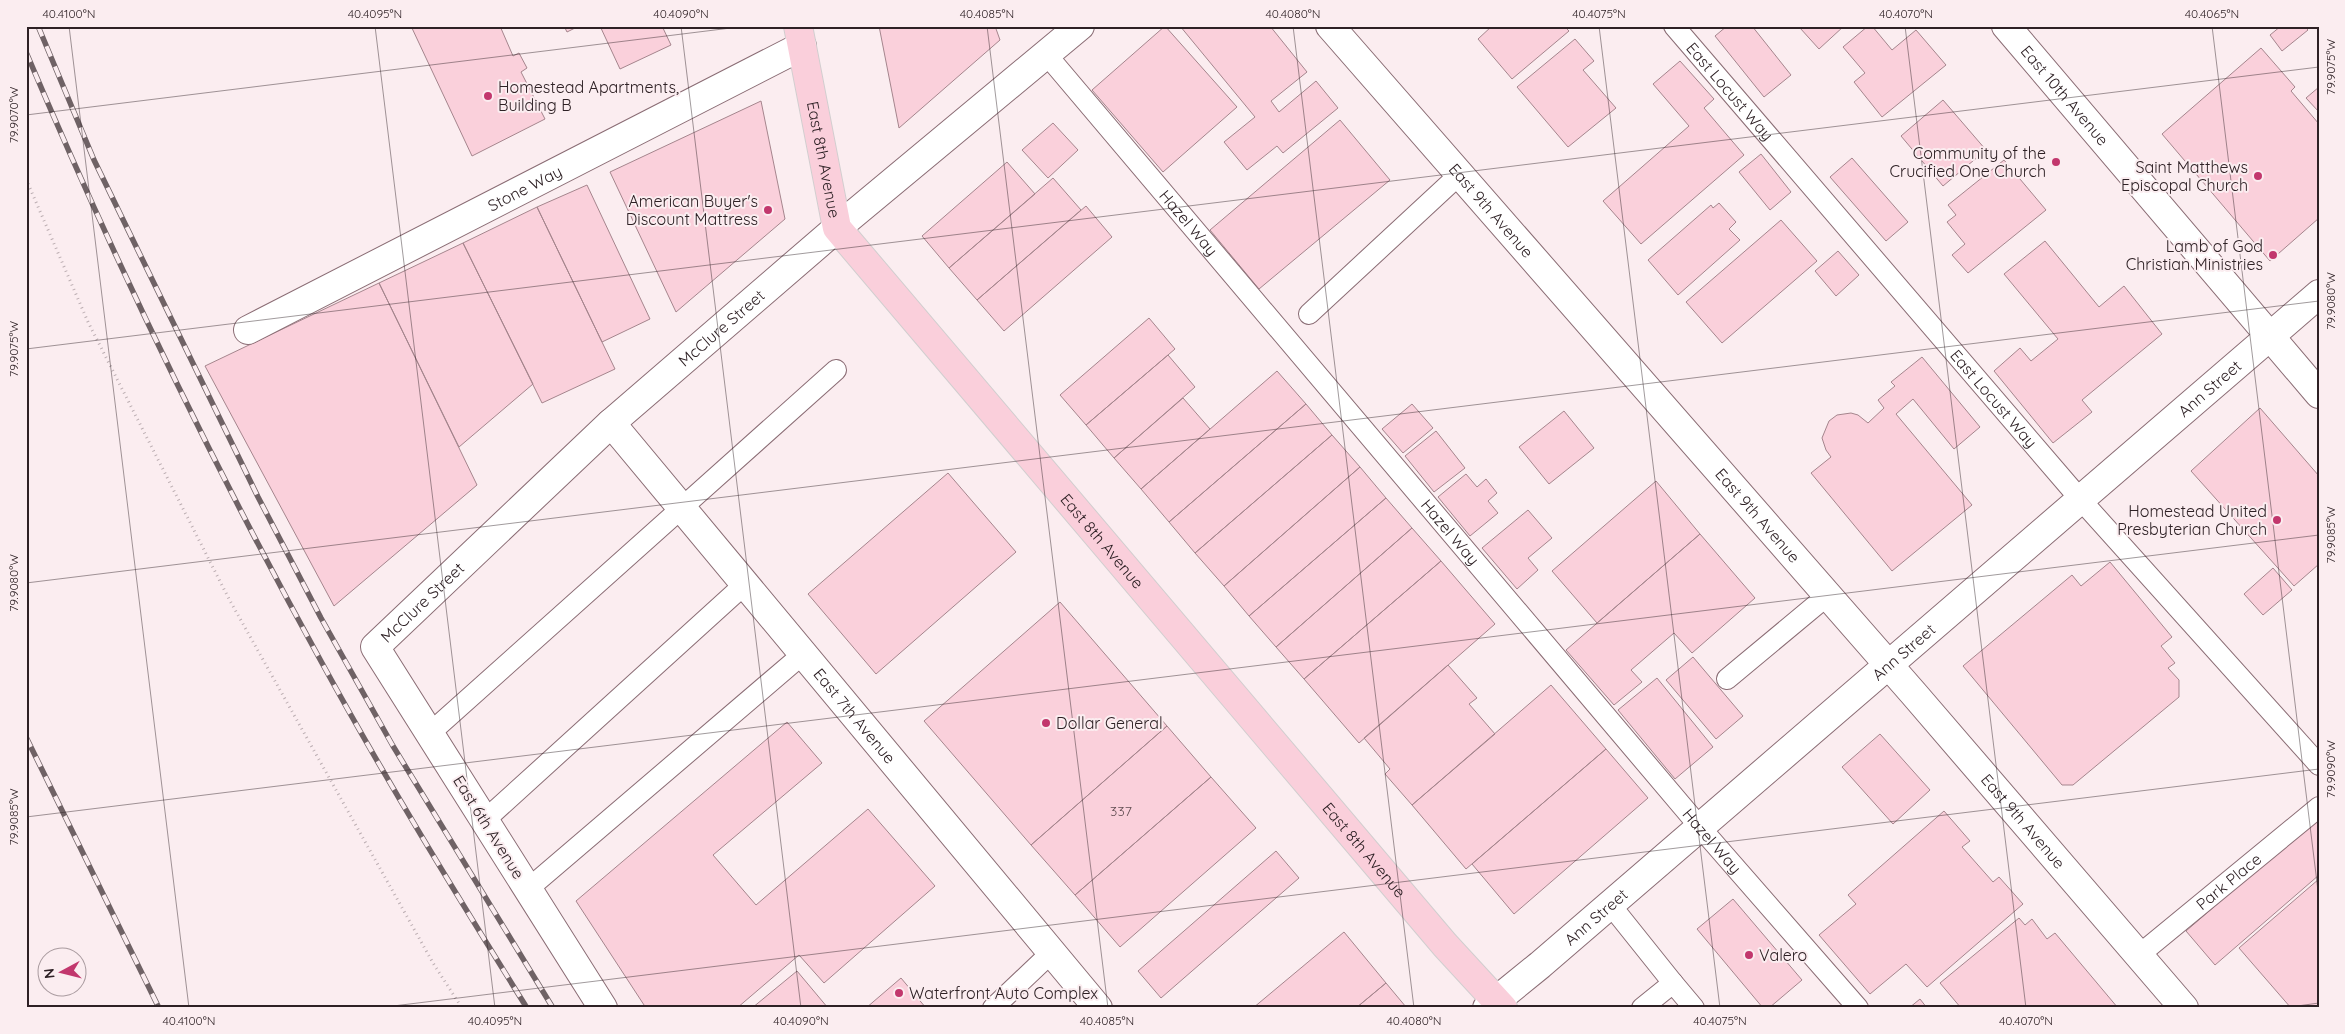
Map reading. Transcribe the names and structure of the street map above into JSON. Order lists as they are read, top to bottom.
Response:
{
  "streets": {
    "main road": ["East 8th Avenue"],
    "street": [
      "East 10th Avenue",
      "Stone Way",
      "East 9th Avenue",
      "McClure Street",
      "Ann Street",
      "East 7th Avenue",
      "East 6th Avenue"
    ],
    "lane": ["East Locust Way", "Hazel Way", "Park Place"]
  },
  "crossings": [
    ["East Locust Way", "Ann Street"],
    ["East 10th Avenue", "Ann Street"],
    ["East 8th Avenue", "Stone Way"],
    ["East 8th Avenue", "McClure Street"],
    ["East 8th Avenue", "Ann Street"],
    ["East 9th Avenue", "Ann Street"],
    ["East 9th Avenue", "Park Place"],
    ["Hazel Way", "McClure Street"],
    ["Hazel Way", "Ann Street"],
    ["McClure Street", "East 7th Avenue"],
    ["McClure Street", "East 6th Avenue"]
  ],
  "places": [
    "Homestead Apartments, Building B",
    "Community of the Crucified One Church",
    "Saint Matthews Episcopal Church",
    "American Buyer's Discount Mattress",
    "Lamb of God Christian Ministries",
    "Homestead United Presbyterian Church",
    "Dollar General",
    "Valero",
    "Waterfront Auto Complex"
  ],
  "house_numbers": ["337"],
  "north": "left",
  "coordinates": [
    "40.4100°N",
    "40.4095°N",
    "40.4090°N",
    "40.4085°N",
    "40.4080°N",
    "40.4075°N",
    "40.4070°N",
    "40.4065°N",
    "79.9075°W",
    "79.9070°W",
    "79.9080°W",
    "79.9085°W",
    "79.9090°W"
  ]
}
